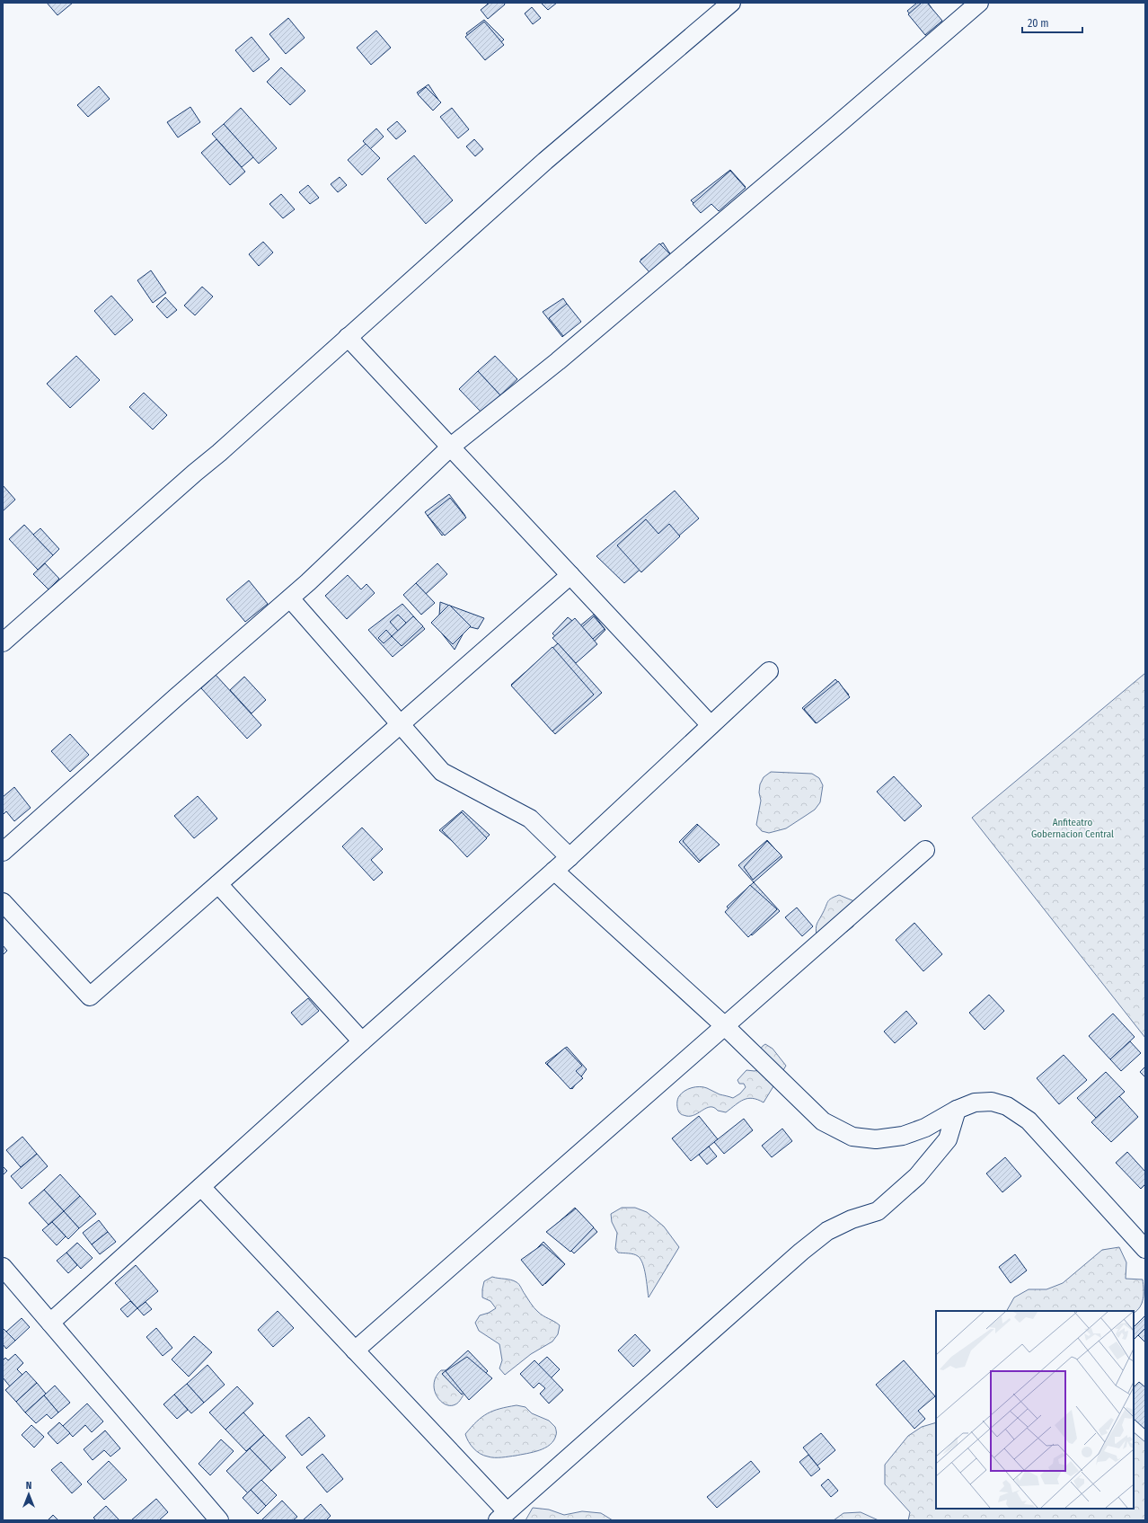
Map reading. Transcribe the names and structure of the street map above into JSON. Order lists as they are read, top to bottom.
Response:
{
  "parks": ["Anfiteatro Gobernacion Central"],
  "scale_bar": "20 m",
  "north": "top"
}
